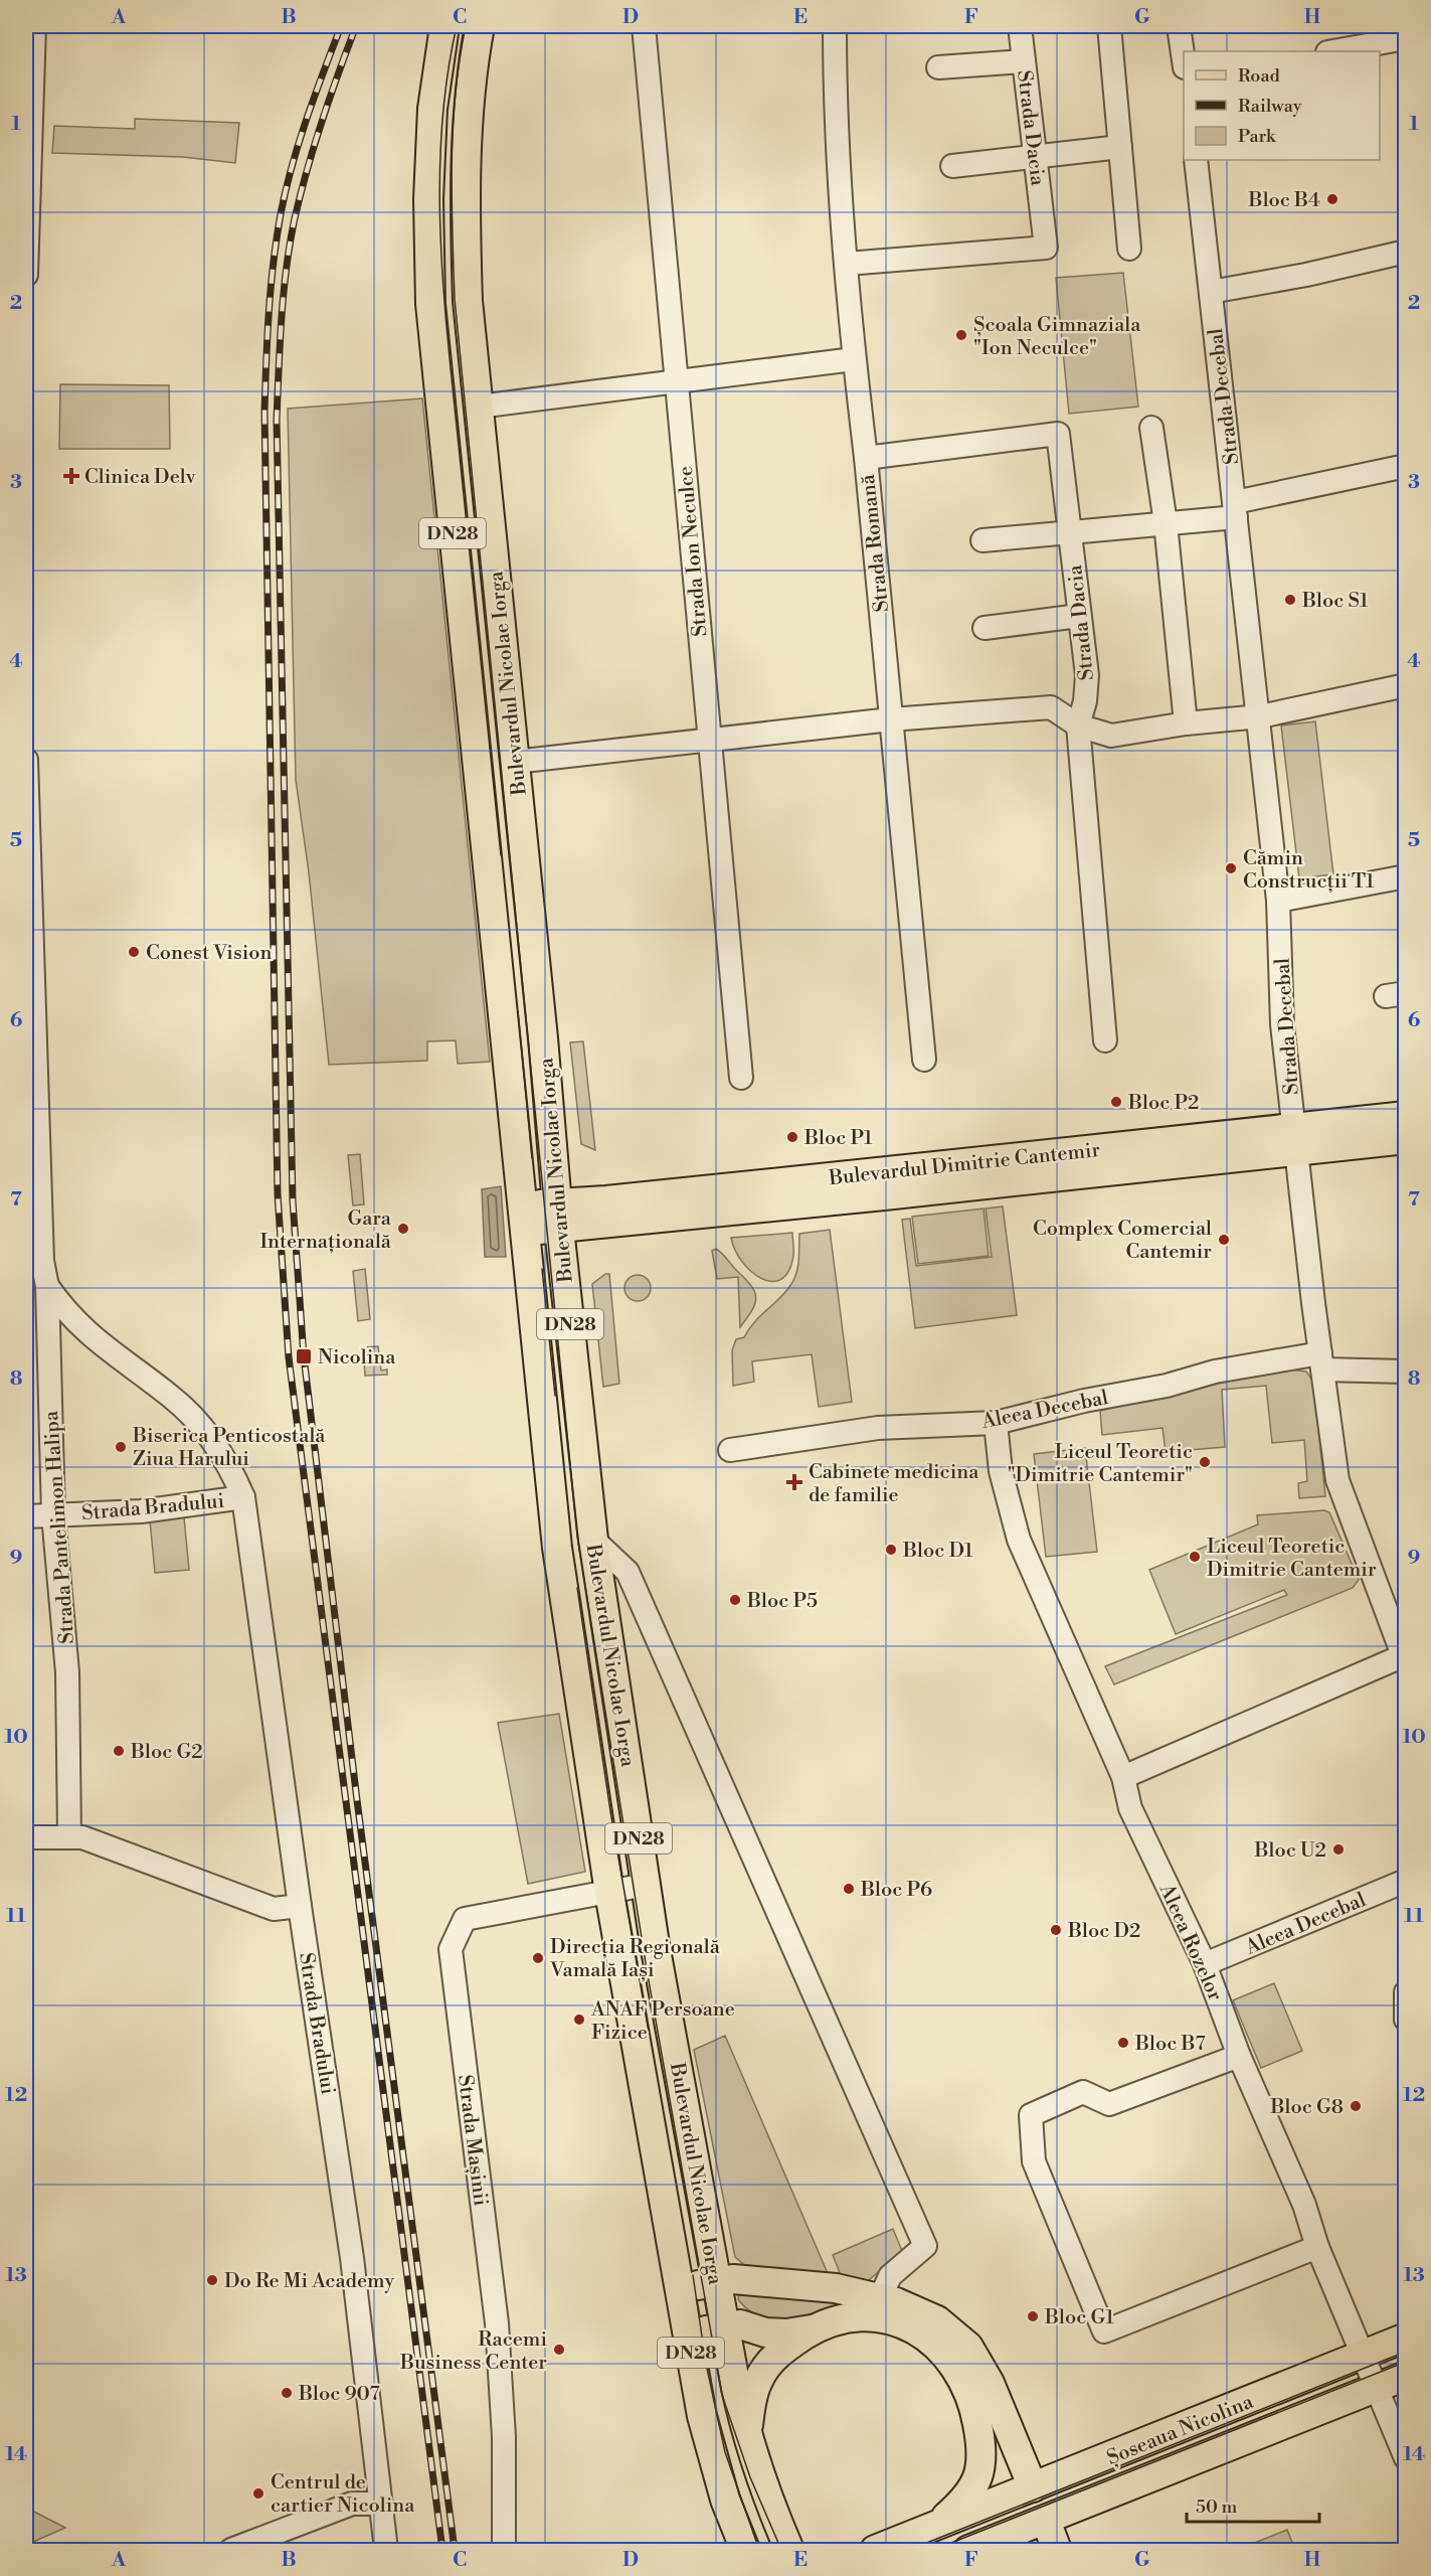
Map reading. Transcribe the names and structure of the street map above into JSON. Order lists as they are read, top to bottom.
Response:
{
  "streets": {
    "main road": [
      "DN28",
      "Bulevardul Nicolae Iorga",
      "Bulevardul Dimitrie Cantemir",
      "Șoseaua Nicolina"
    ],
    "street": [
      "Strada Dacia",
      "Strada Decebal",
      "Strada Romană",
      "Strada Ion Neculce",
      "Aleea Decebal",
      "Strada Bradului",
      "Strada Pantelimon Halipa",
      "Aleea Rozelor",
      "Strada Mașinii"
    ]
  },
  "crossings": [
    ["Strada Dacia", "Strada Romană"],
    ["Strada Decebal", "Bulevardul Dimitrie Cantemir"],
    ["Bulevardul Nicolae Iorga", "Bulevardul Dimitrie Cantemir"],
    ["Bulevardul Nicolae Iorga", "Strada Mașinii"],
    ["Aleea Decebal", "Aleea Rozelor"],
    ["Strada Bradului", "Strada Pantelimon Halipa"],
    ["Aleea Rozelor", "Șoseaua Nicolina"]
  ],
  "places": {
    "other": [
      "Bloc B4",
      "Școala Gimnaziala \"Ion Neculce\"",
      "Bloc S1",
      "Cămin Construcții T1",
      "Conest Vision",
      "Bloc P2",
      "Bloc P1",
      "Gara Internațională",
      "Complex Comercial Cantemir",
      "Biserica Penticostală Ziua Harului",
      "Liceul Teoretic \"Dimitrie Cantemir\"",
      "Bloc D1",
      "Liceul Teoretic Dimitrie Cantemir",
      "Bloc P5",
      "Bloc G2",
      "Bloc U2",
      "Bloc P6",
      "Bloc D2",
      "Direcția Regională Vamală Iași",
      "ANAF Persoane Fizice",
      "Bloc B7",
      "Bloc G8",
      "Do Re Mi Academy",
      "Bloc G1",
      "Racemi Business Center",
      "Bloc 907",
      "Centrul de cartier Nicolina"
    ],
    "health": ["Clinica Delv", "Cabinete medicina de familie"],
    "transit": ["Nicolina"]
  },
  "legend": ["Road", "Railway", "Park"],
  "scale_bar": "50 m",
  "grid": {
    "columns": [
      "A",
      "B",
      "C",
      "D",
      "E",
      "F",
      "G",
      "H"
    ],
    "rows": [
      "1",
      "2",
      "3",
      "4",
      "5",
      "6",
      "7",
      "8",
      "9",
      "10",
      "11",
      "12",
      "13",
      "14"
    ]
  }
}
